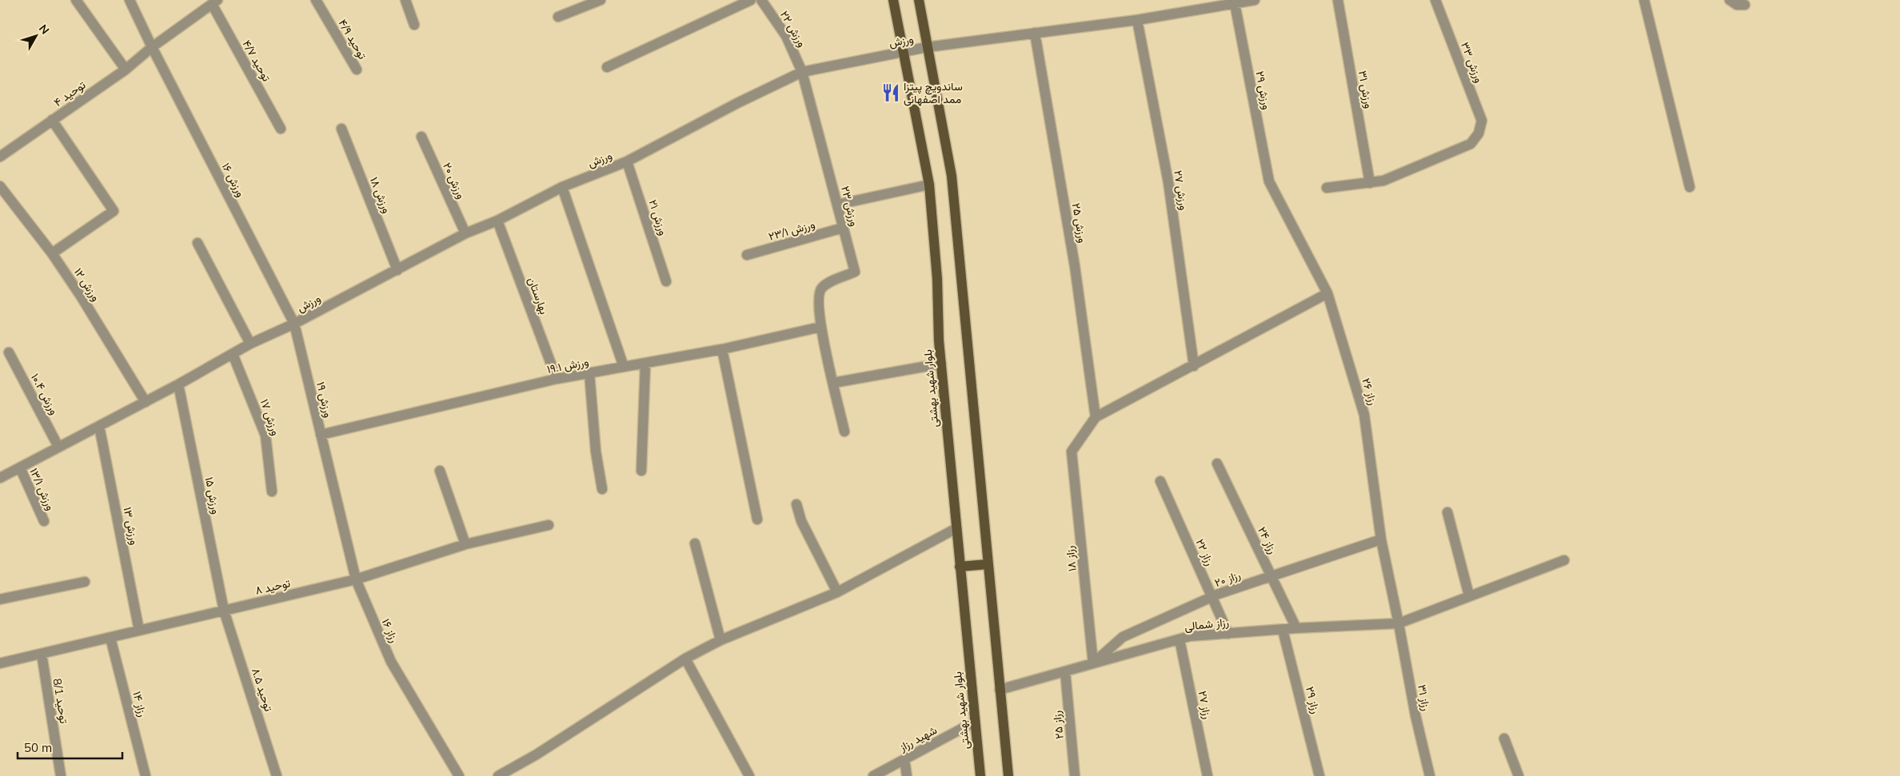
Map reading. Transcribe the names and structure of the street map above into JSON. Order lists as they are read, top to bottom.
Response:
{
  "streets": {
    "main road": ["بلوار شهید بهشتی"],
    "street": [
      "ورزش ۲۲",
      "توحید ۴/۹",
      "ورزش",
      "توحید ۴/۷",
      "ورزش ۳۳",
      "ورزش ۳۱",
      "ورزش ۲۹",
      "توحید ۴",
      "ورزش ۱۶",
      "ورزش ۲۰",
      "ورزش ۲۷",
      "ورزش ۱۸",
      "ورزش ۲۳",
      "ورزش ۲۱",
      "ورزش ۲۵",
      "ورزش ۲۳/۱",
      "ورزش ۱۲",
      "بهارستان",
      "ورزش ۱۹.۱",
      "رزاز ۲۶",
      "ورزش ۱۰.۴",
      "ورزش ۱۹",
      "ورزش ۱۷",
      "ورزش ۱۳/۱",
      "ورزش ۱۵",
      "ورزش ۱۳",
      "رزاز ۲۴",
      "رزاز ۲۲",
      "رزاز ۱۸",
      "رزاز ۲۰",
      "توحید ۸",
      "رزاز شمالی",
      "رزاز ۱۶",
      "توحید ۸.۵",
      "رزاز ۳۱",
      "رزاز ۲۹",
      "توحید 8/1",
      "رزاز ۱۴",
      "رزاز ۲۷",
      "رزاز ۲۵",
      "شهید رزاز"
    ]
  },
  "crossings": [
    ["ورزش ۲۲", "ورزش"],
    ["ورزش ۲۲", "ورزش ۲۳"],
    ["ورزش", "ورزش ۲۹"],
    ["ورزش", "ورزش ۱۶"],
    ["ورزش", "ورزش ۲۰"],
    ["ورزش", "ورزش ۲۷"],
    ["ورزش", "ورزش ۱۸"],
    ["ورزش", "ورزش ۲۳"],
    ["ورزش", "ورزش ۲۱"],
    ["ورزش", "ورزش ۲۵"],
    ["ورزش", "ورزش ۱۲"],
    ["ورزش", "بهارستان"],
    ["ورزش", "بلوار شهید بهشتی"],
    ["ورزش", "ورزش ۱۰.۴"],
    ["ورزش", "ورزش ۱۹"],
    ["ورزش", "ورزش ۱۷"],
    ["ورزش", "ورزش ۱۳/۱"],
    ["ورزش", "ورزش ۱۵"],
    ["ورزش", "ورزش ۱۳"],
    ["توحید ۴/۷", "توحید ۴"],
    ["ورزش ۳۳", "ورزش ۳۱"],
    ["ورزش ۲۹", "رزاز ۲۶"],
    ["توحید ۴", "ورزش ۱۶"],
    ["ورزش ۱۶", "ورزش ۱۹"],
    ["ورزش ۲۳", "ورزش ۲۳/۱"],
    ["ورزش ۲۳", "ورزش ۱۹.۱"],
    ["ورزش ۲۵", "رزاز ۱۸"],
    ["بهارستان", "ورزش ۱۹.۱"],
    ["ورزش ۱۹.۱", "ورزش ۱۹"],
    ["بلوار شهید بهشتی", "شهید رزاز"],
    ["رزاز ۲۶", "رزاز ۲۰"],
    ["رزاز ۲۶", "رزاز شمالی"],
    ["رزاز ۲۶", "رزاز ۳۱"],
    ["ورزش ۱۹", "رزاز ۱۶"],
    ["ورزش ۱۵", "توحید ۸"],
    ["ورزش ۱۵", "توحید ۸.۵"],
    ["ورزش ۱۳", "توحید ۸"],
    ["رزاز ۲۴", "رزاز ۲۰"],
    ["رزاز ۲۴", "رزاز شمالی"],
    ["رزاز ۲۲", "رزاز ۲۰"],
    ["رزاز ۲۲", "رزاز شمالی"],
    ["رزاز ۱۸", "رزاز ۲۰"],
    ["رزاز ۱۸", "رزاز شمالی"],
    ["رزاز ۲۰", "رزاز شمالی"],
    ["توحید ۸", "رزاز ۱۶"],
    ["توحید ۸", "توحید ۸.۵"],
    ["توحید ۸", "توحید 8/1"],
    ["توحید ۸", "رزاز ۱۴"],
    ["رزاز شمالی", "رزاز ۳۱"],
    ["رزاز شمالی", "رزاز ۲۹"],
    ["رزاز شمالی", "رزاز ۲۷"],
    ["رزاز شمالی", "رزاز ۲۵"]
  ],
  "places": {
    "restaurant": ["ساندویچ پیتزا ممد اصفهانی"]
  },
  "scale_bar": "50 m",
  "north": "top right"
}
